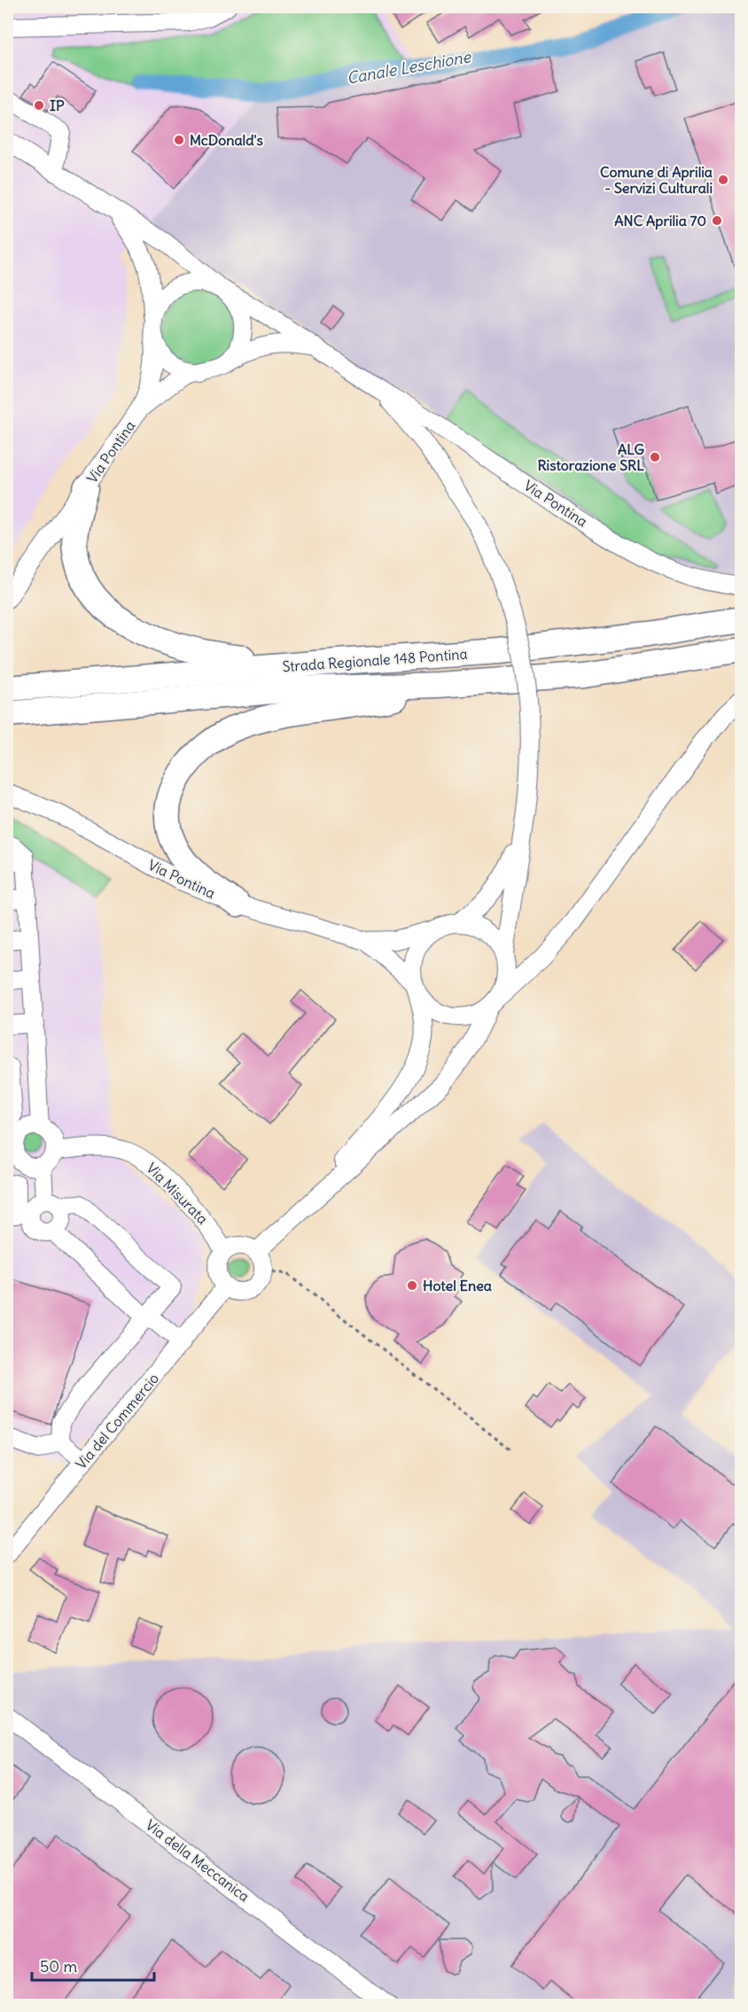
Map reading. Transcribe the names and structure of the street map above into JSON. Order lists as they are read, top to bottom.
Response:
{
  "streets": {
    "highway": ["Strada Regionale 148 Pontina"],
    "street": [
      "Via Pontina",
      "Via Misurata",
      "Via del Commercio",
      "Via della Meccanica"
    ]
  },
  "crossings": [
    ["Via Misurata", "Via del Commercio"]
  ],
  "water": ["Canale Leschione"],
  "places": [
    "IP",
    "McDonald's",
    "Comune di Aprilia - Servizi Culturali",
    "ANC Aprilia 70",
    "ALG Ristorazione SRL",
    "Hotel Enea"
  ],
  "scale_bar": "50 m"
}
